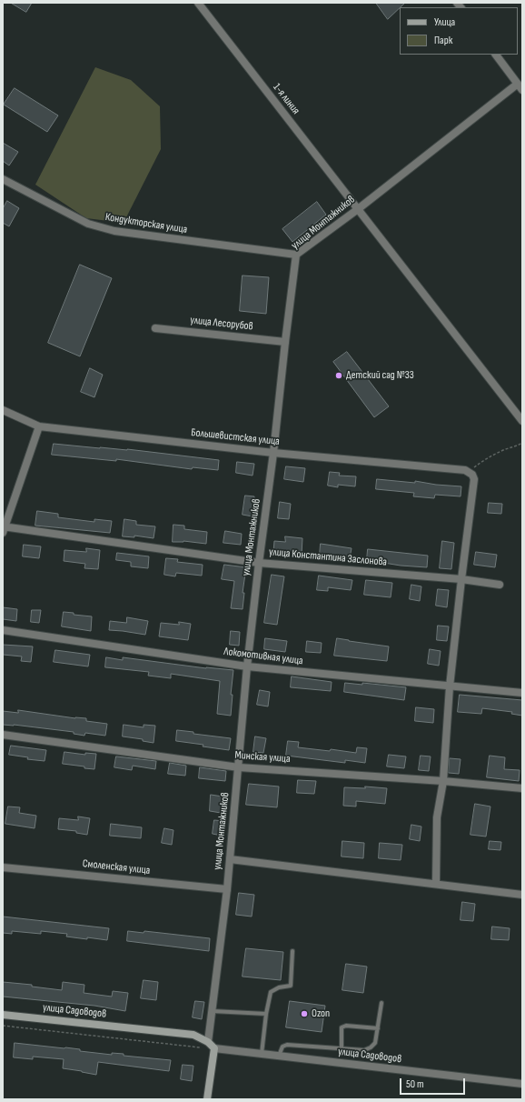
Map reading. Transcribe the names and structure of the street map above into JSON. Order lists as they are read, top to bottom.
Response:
{
  "streets": {
    "main road": ["улица Садоводов"],
    "street": [
      "1-я линия",
      "улица Монтажников",
      "Кондукторская улица",
      "улица Лесорубов",
      "Большевистская улица",
      "улица Константина Заслонова",
      "Локомотивная улица",
      "Минская улица",
      "Смоленская улица"
    ]
  },
  "crossings": [
    ["1-я линия", "улица Монтажников"],
    ["улица Монтажников", "Кондукторская улица"],
    ["улица Монтажников", "улица Лесорубов"],
    ["улица Монтажников", "Большевистская улица"],
    ["улица Монтажников", "улица Константина Заслонова"],
    ["улица Монтажников", "Локомотивная улица"],
    ["улица Монтажников", "Минская улица"],
    ["улица Монтажников", "Смоленская улица"],
    ["улица Монтажников", "улица Садоводов"]
  ],
  "places": ["Детский сад №33", "Ozon"],
  "legend": ["Улица", "Парк"],
  "scale_bar": "50 m"
}
